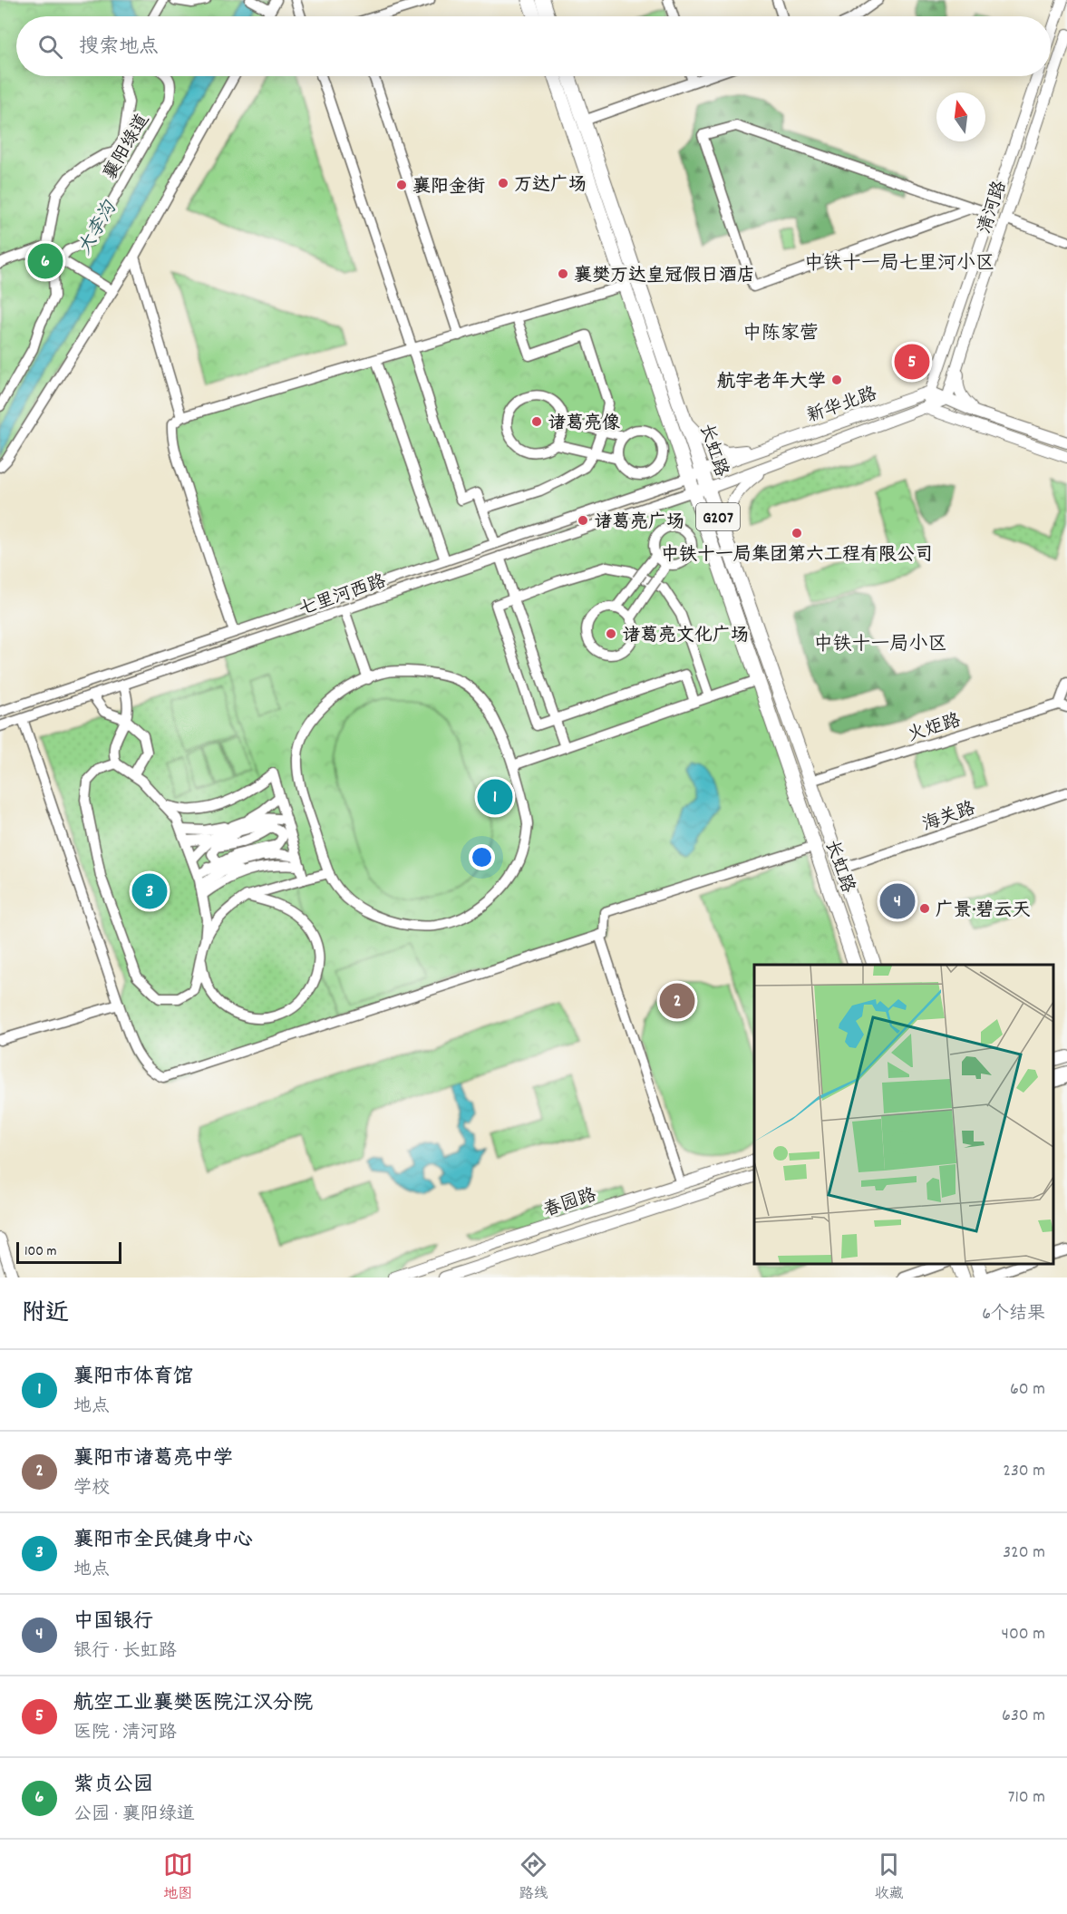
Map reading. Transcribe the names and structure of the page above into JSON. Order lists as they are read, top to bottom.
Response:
{
  "streets": {
    "highway": ["长虹路", "G207"],
    "main road": ["清河路", "新华北路", "春园路"],
    "street": [
      "襄阳绿道",
      "七里河西路",
      "火炬路",
      "海关路"
    ]
  },
  "crossings": [
    ["清河路", "新华北路"],
    ["新华北路", "长虹路"],
    ["新华北路", "七里河西路"],
    ["长虹路", "七里河西路"],
    ["长虹路", "火炬路"],
    ["长虹路", "海关路"]
  ],
  "districts": ["中铁十一局七里河小区", "中陈家营", "中铁十一局小区"],
  "water": ["大李沟"],
  "places": [
    "万达广场",
    "襄阳金街",
    "襄樊万达皇冠假日酒店",
    "航宇老年大学",
    "诸葛亮像",
    "诸葛亮广场",
    "中铁十一局集团第六工程有限公司",
    "诸葛亮文化广场",
    "广景·碧云天"
  ],
  "scale_bar": "100 m",
  "north": "top",
  "page": {
    "search": "搜索地点",
    "pins": [
      "6",
      "5",
      "1",
      "3",
      "4",
      "2"
    ],
    "scale": "100 m",
    "heading": ["附近", "6个结果"],
    "list": [
      {
        "mark": "1",
        "name": "襄阳市体育馆",
        "note": "地点",
        "value": "60 m"
      },
      {
        "mark": "2",
        "name": "襄阳市诸葛亮中学",
        "note": "学校",
        "value": "230 m"
      },
      {
        "mark": "3",
        "name": "襄阳市全民健身中心",
        "note": "地点",
        "value": "320 m"
      },
      {
        "mark": "4",
        "name": "中国银行",
        "note": "银行 · 长虹路",
        "value": "400 m"
      },
      {
        "mark": "5",
        "name": "航空工业襄樊医院江汉分院",
        "note": "医院 · 清河路",
        "value": "630 m"
      },
      {
        "mark": "6",
        "name": "紫贞公园",
        "note": "公园 · 襄阳绿道",
        "value": "710 m"
      }
    ],
    "nav": ["地图", "路线", "收藏"]
  }
}
